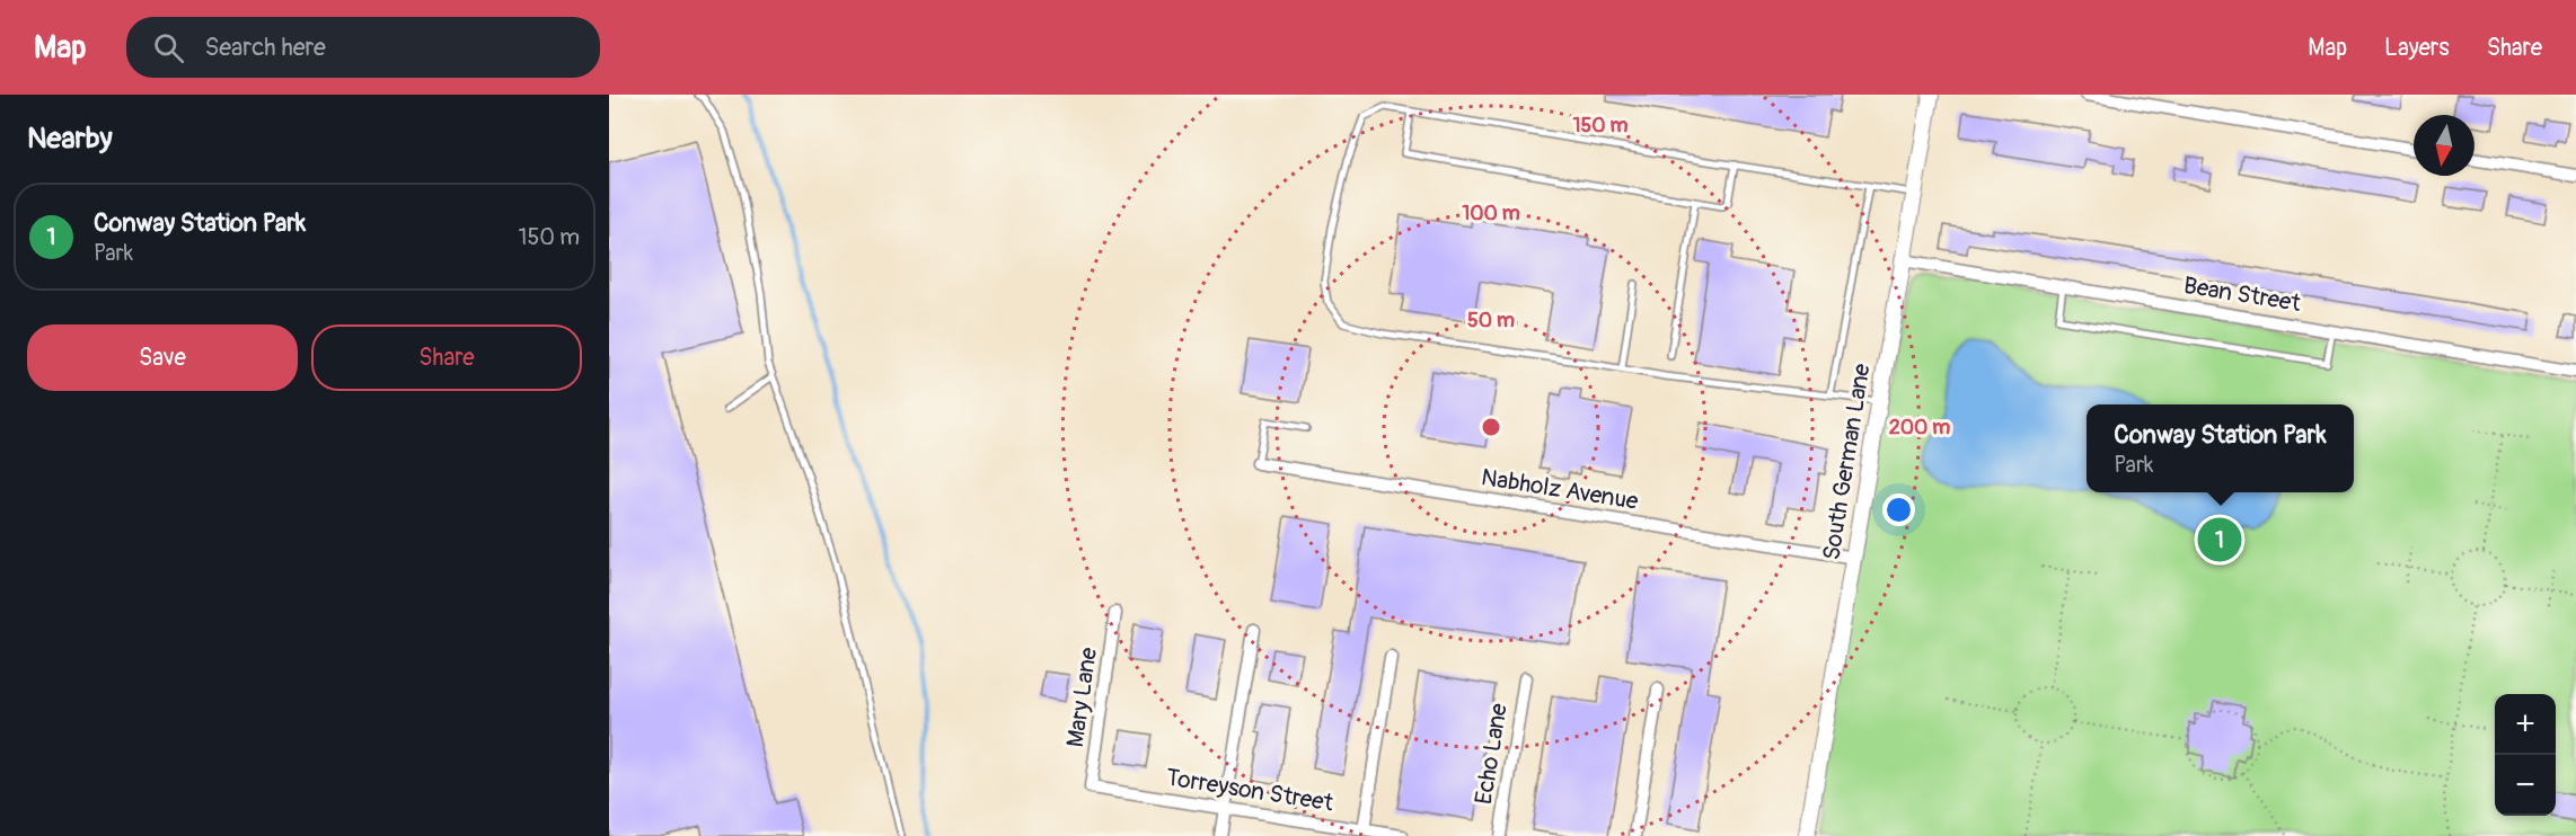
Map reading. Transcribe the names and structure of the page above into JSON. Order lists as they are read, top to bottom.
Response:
{
  "streets": {
    "street": [
      "Bean Street",
      "South German Lane",
      "Nabholz Avenue",
      "Mary Lane",
      "Echo Lane",
      "Torreyson Street"
    ]
  },
  "crossings": [
    ["Bean Street", "South German Lane"],
    ["South German Lane", "Nabholz Avenue"],
    ["Mary Lane", "Torreyson Street"]
  ],
  "north": "bottom",
  "page": {
    "header": "Map",
    "search": "Search here",
    "nav": ["Map", "Layers", "Share"],
    "heading": "Nearby",
    "list": [
      {
        "mark": "1",
        "name": "Conway Station Park",
        "note": "Park",
        "value": "150 m"
      }
    ],
    "buttons": ["Save", "Share"],
    "popup": ["Conway Station Park", "Park"],
    "pins": "1",
    "map_buttons": ["+", "−"]
  },
  "rings": [
    "150 m",
    "100 m",
    "50 m",
    "200 m"
  ]
}
